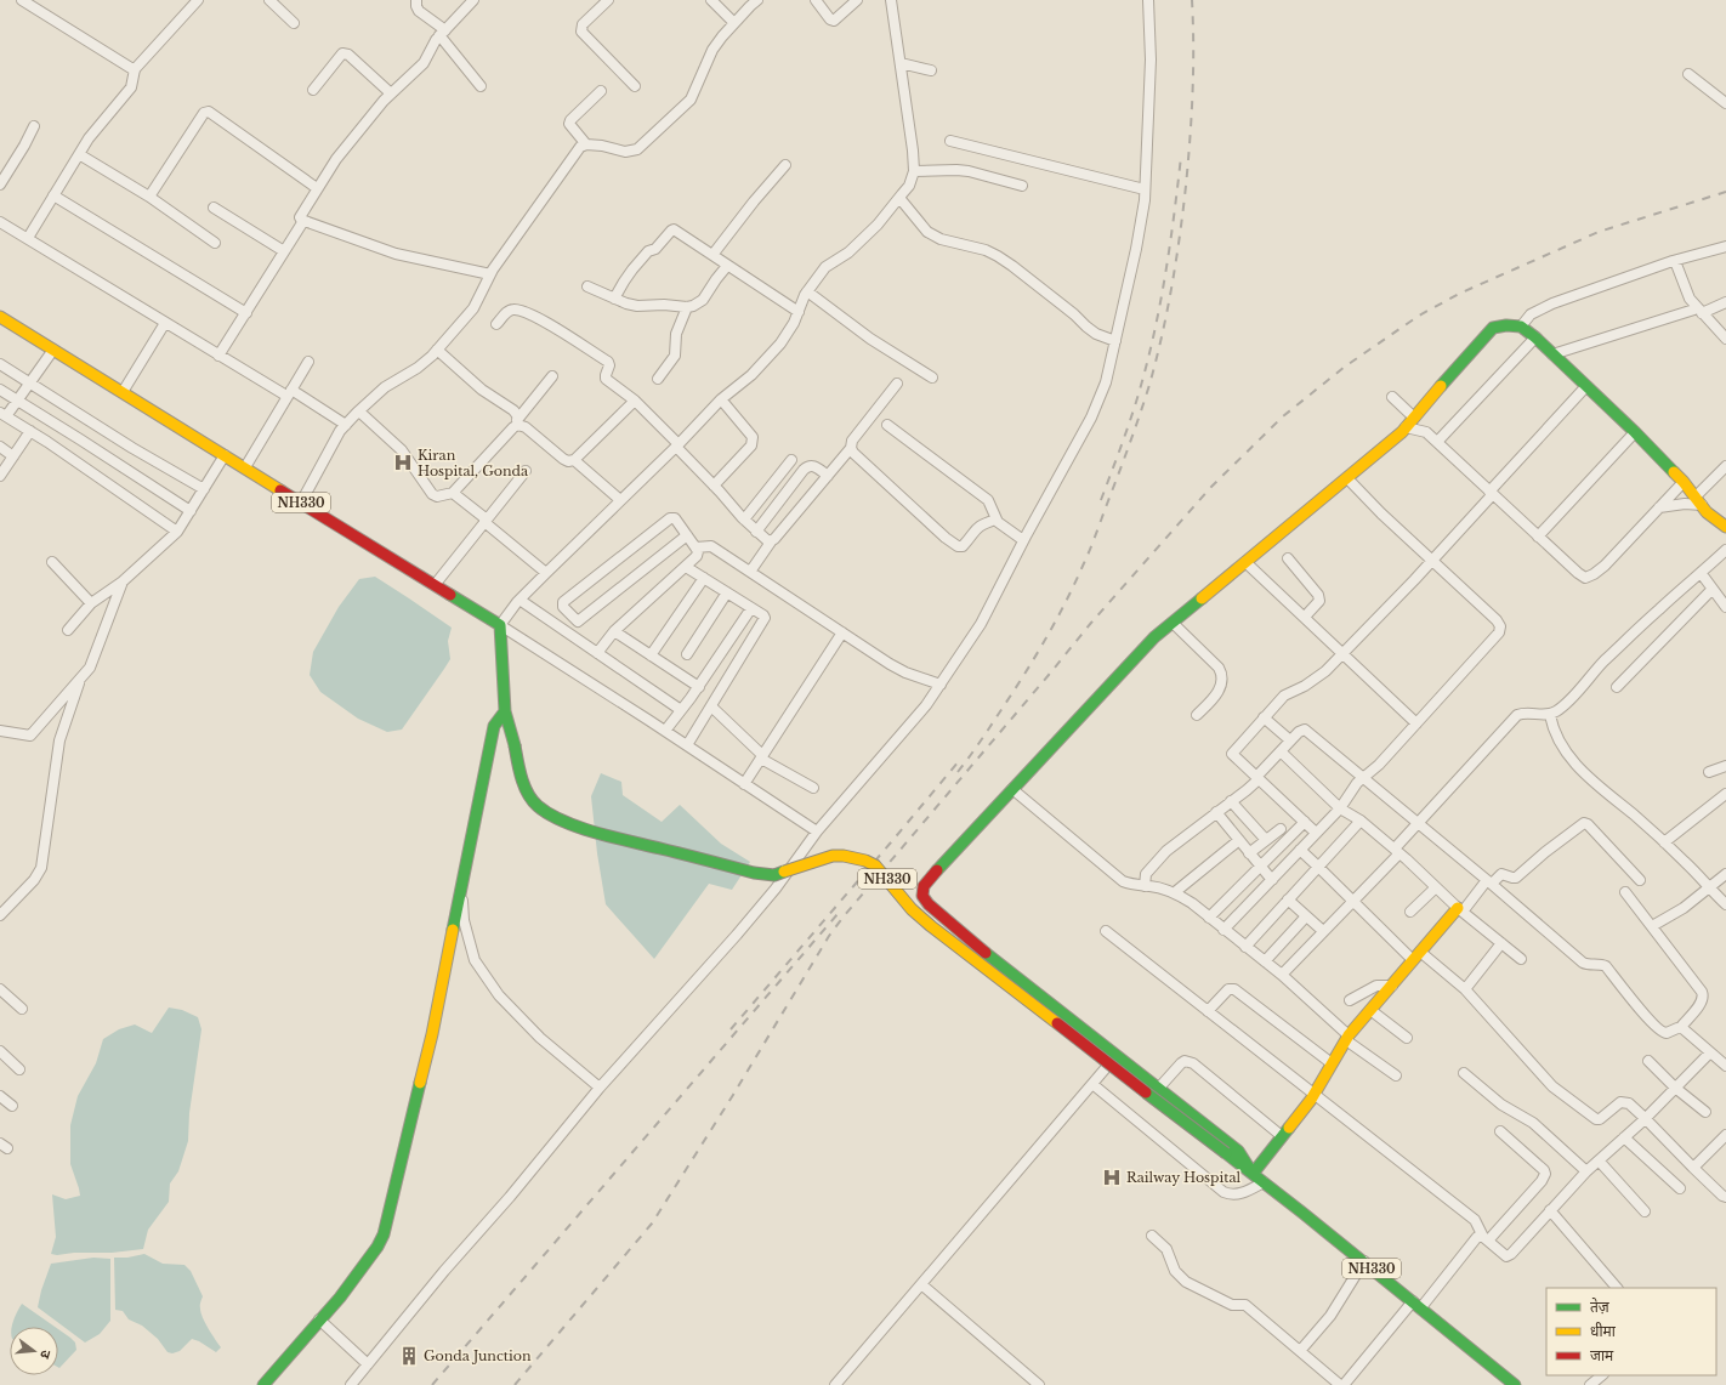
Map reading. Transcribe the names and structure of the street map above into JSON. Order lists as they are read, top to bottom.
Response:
{
  "streets": {
    "main road": ["NH330"]
  },
  "places": {
    "hospital": ["Kiran Hospital, Gonda", "Railway Hospital"],
    "building": ["Gonda Junction"]
  },
  "legend": ["तेज़", "धीमा", "जाम"],
  "north": "right"
}
